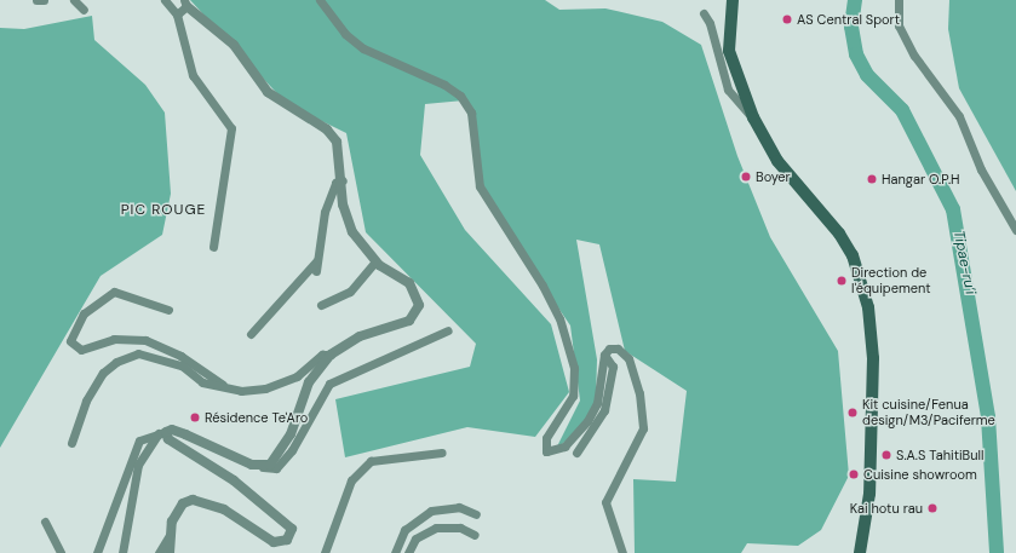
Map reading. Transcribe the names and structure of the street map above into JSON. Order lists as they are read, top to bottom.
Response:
{
  "districts": ["PIC ROUGE"],
  "water": ["Tipae-ru’i"],
  "places": [
    "AS Central Sport",
    "Boyer",
    "Hangar O.P.H",
    "Direction de l'équipement",
    "Kit cuisine/Fenua design/M3/Paciferme",
    "Résidence Te'Aro",
    "S.A.S TahitiBull",
    "Cuisine showroom",
    "Kai hotu rau"
  ]
}
